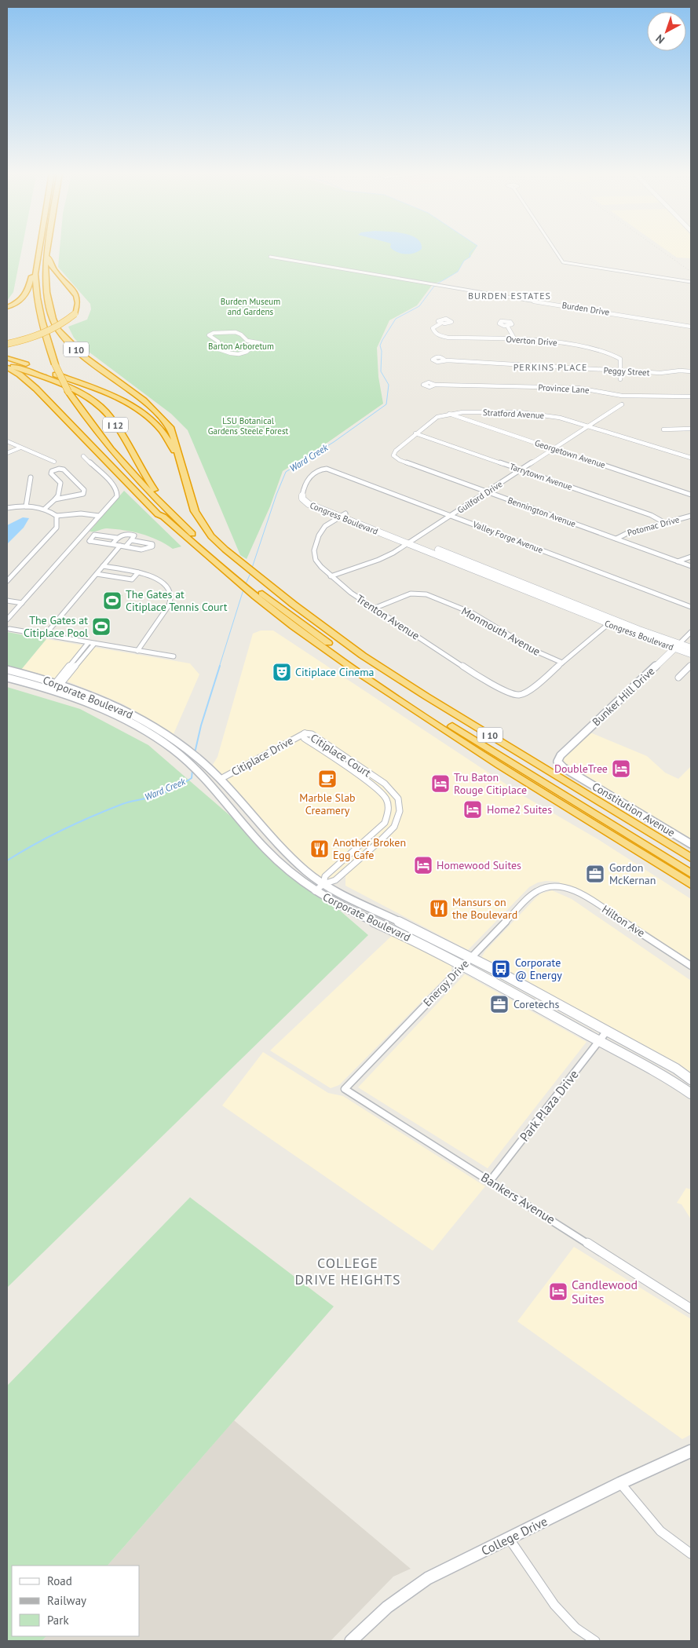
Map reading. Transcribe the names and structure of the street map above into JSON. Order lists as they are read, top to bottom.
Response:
{
  "streets": {
    "highway": ["I 10", "I 12"],
    "street": [
      "Burden Drive",
      "Overton Drive",
      "Peggy Street",
      "Province Lane",
      "Stratford Avenue",
      "Georgetown Avenue",
      "Tarrytown Avenue",
      "Guilford Drive",
      "Bennington Avenue",
      "Congress Boulevard",
      "Potomac Drive",
      "Valley Forge Avenue",
      "Trenton Avenue",
      "Monmouth Avenue",
      "Bunker Hill Drive",
      "Corporate Boulevard",
      "Citiplace Court",
      "Citiplace Drive",
      "Constitution Avenue",
      "Hilton Ave",
      "Energy Drive",
      "Park Plaza Drive",
      "Bankers Avenue",
      "College Drive"
    ]
  },
  "crossings": [
    ["Overton Drive", "Peggy Street"],
    ["I 10", "I 12"],
    ["Stratford Avenue", "Georgetown Avenue"],
    ["Stratford Avenue", "Tarrytown Avenue"],
    ["Stratford Avenue", "Guilford Drive"],
    ["Stratford Avenue", "Bennington Avenue"],
    ["Georgetown Avenue", "Guilford Drive"],
    ["Tarrytown Avenue", "Guilford Drive"],
    ["Tarrytown Avenue", "Potomac Drive"],
    ["Guilford Drive", "Bennington Avenue"],
    ["Guilford Drive", "Congress Boulevard"],
    ["Guilford Drive", "Valley Forge Avenue"],
    ["Guilford Drive", "Trenton Avenue"],
    ["Bennington Avenue", "Potomac Drive"],
    ["Congress Boulevard", "Valley Forge Avenue"],
    ["Congress Boulevard", "Trenton Avenue"],
    ["Congress Boulevard", "Bunker Hill Drive"],
    ["Trenton Avenue", "Monmouth Avenue"],
    ["Bunker Hill Drive", "Constitution Avenue"],
    ["Corporate Boulevard", "Citiplace Drive"],
    ["Corporate Boulevard", "Energy Drive"],
    ["Corporate Boulevard", "Park Plaza Drive"],
    ["Citiplace Court", "Citiplace Drive"],
    ["Hilton Ave", "Energy Drive"],
    ["Energy Drive", "Bankers Avenue"],
    ["Park Plaza Drive", "Bankers Avenue"]
  ],
  "districts": ["BURDEN ESTATES", "PERKINS PLACE", "COLLEGE DRIVE HEIGHTS"],
  "water": ["Ward Creek"],
  "parks": ["Burden Museum and Gardens", "Barton Arboretum", "LSU Botanical Gardens Steele Forest"],
  "places": {
    "sports": ["The Gates at Citiplace Tennis Court", "The Gates at Citiplace Pool"],
    "theatre": ["Citiplace Cinema"],
    "hotel": [
      "DoubleTree",
      "Tru Baton Rouge Citiplace",
      "Home2 Suites",
      "Homewood Suites",
      "Candlewood Suites"
    ],
    "cafe": ["Marble Slab Creamery"],
    "restaurant": ["Another Broken Egg Cafe", "Mansurs on the Boulevard"],
    "office": ["Gordon McKernan", "Coretechs"],
    "bus stop": ["Corporate @ Energy"]
  },
  "legend": ["Road", "Railway", "Park"],
  "north": "bottom left"
}
